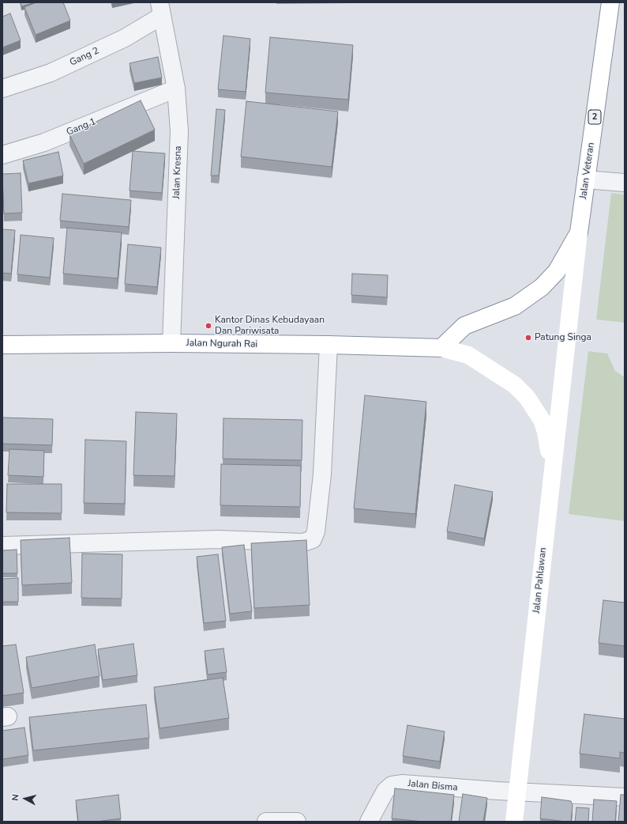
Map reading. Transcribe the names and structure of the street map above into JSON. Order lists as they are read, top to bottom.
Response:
{
  "streets": {
    "main road": [
      "2",
      "Jalan Veteran",
      "Jalan Ngurah Rai",
      "Jalan Pahlawan"
    ],
    "street": [
      "Gang 2",
      "Gang 1",
      "Jalan Kresna",
      "Jalan Bisma"
    ]
  },
  "crossings": [
    ["Gang 2", "Jalan Kresna"],
    ["2", "Jalan Veteran"],
    ["2", "Jalan Ngurah Rai"],
    ["Gang 1", "Jalan Kresna"],
    ["Jalan Veteran", "Jalan Pahlawan"],
    ["Jalan Kresna", "Jalan Ngurah Rai"],
    ["Jalan Ngurah Rai", "Jalan Pahlawan"],
    ["Jalan Pahlawan", "Jalan Bisma"]
  ],
  "places": ["Kantor Dinas Kebudayaan Dan Pariwisata", "Patung Singa"],
  "north": "left"
}
